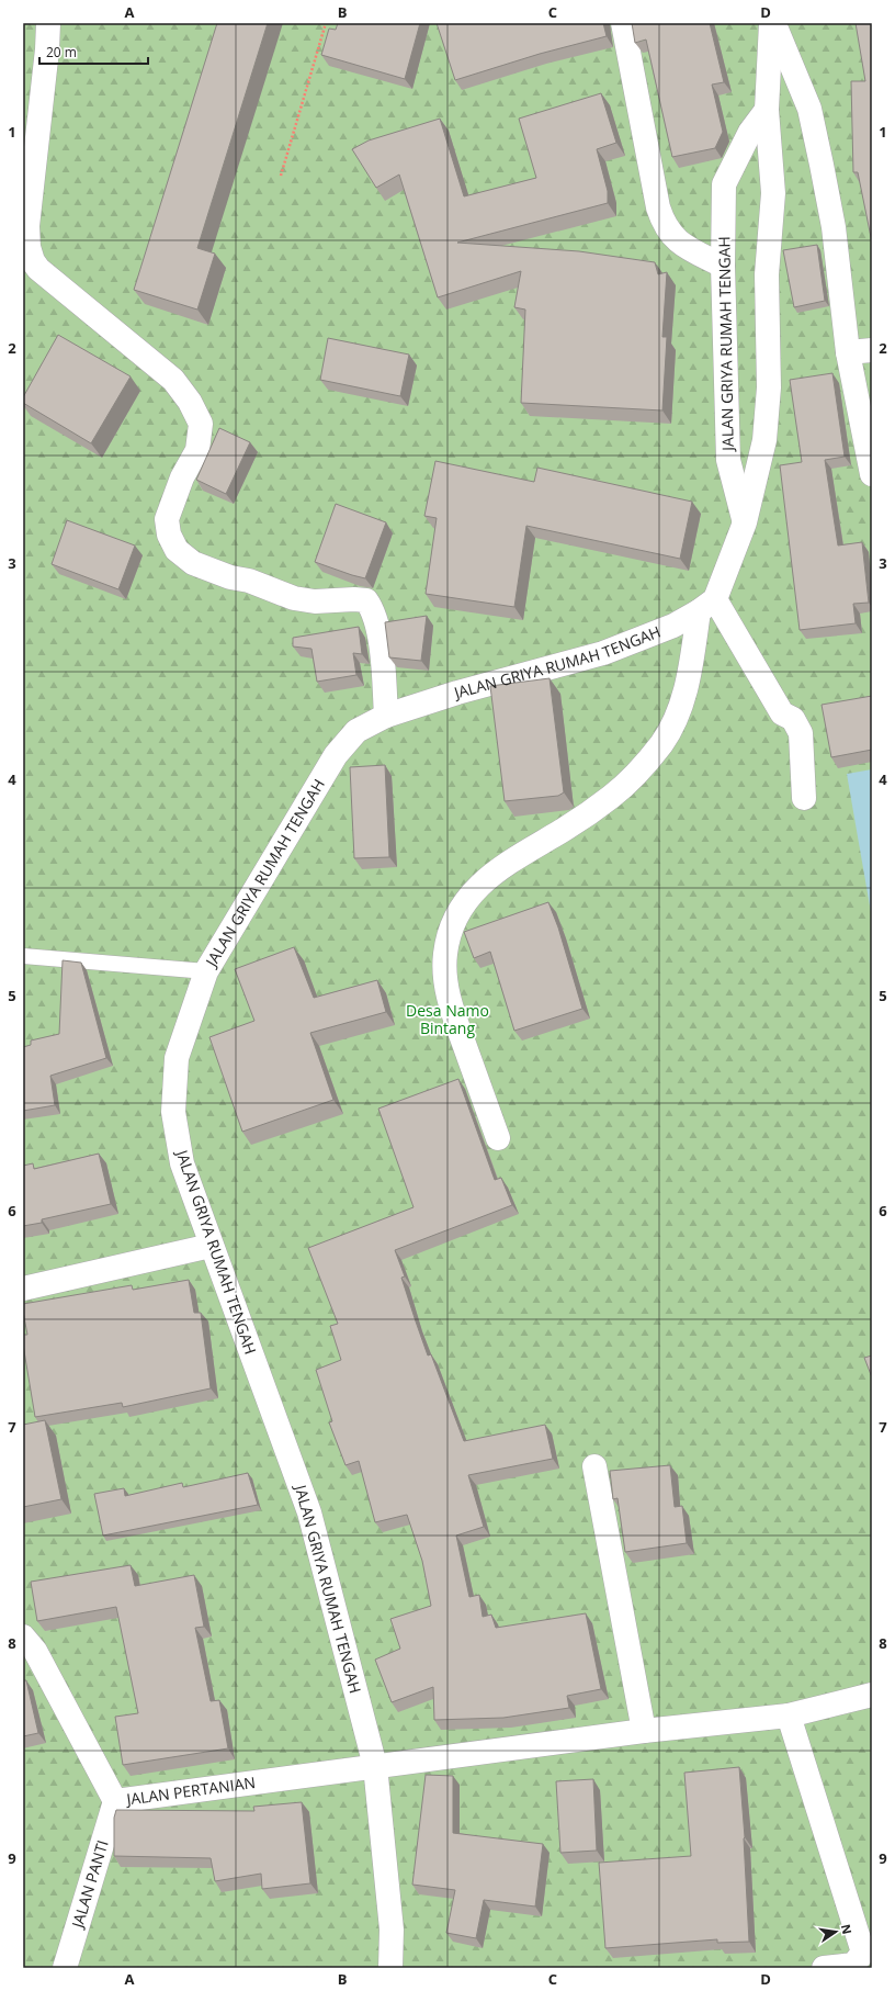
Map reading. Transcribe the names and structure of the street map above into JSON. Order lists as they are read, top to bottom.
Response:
{
  "streets": {
    "street": ["JALAN GRIYA RUMAH TENGAH", "JALAN PERTANIAN", "JALAN PANTI"]
  },
  "crossings": [
    ["JALAN GRIYA RUMAH TENGAH", "JALAN PERTANIAN"],
    ["JALAN PERTANIAN", "JALAN PANTI"]
  ],
  "parks": ["Desa Namo Bintang"],
  "scale_bar": "20 m",
  "north": "right",
  "grid": {
    "columns": [
      "A",
      "B",
      "C",
      "D"
    ],
    "rows": [
      "1",
      "2",
      "3",
      "4",
      "5",
      "6",
      "7",
      "8",
      "9"
    ]
  }
}
